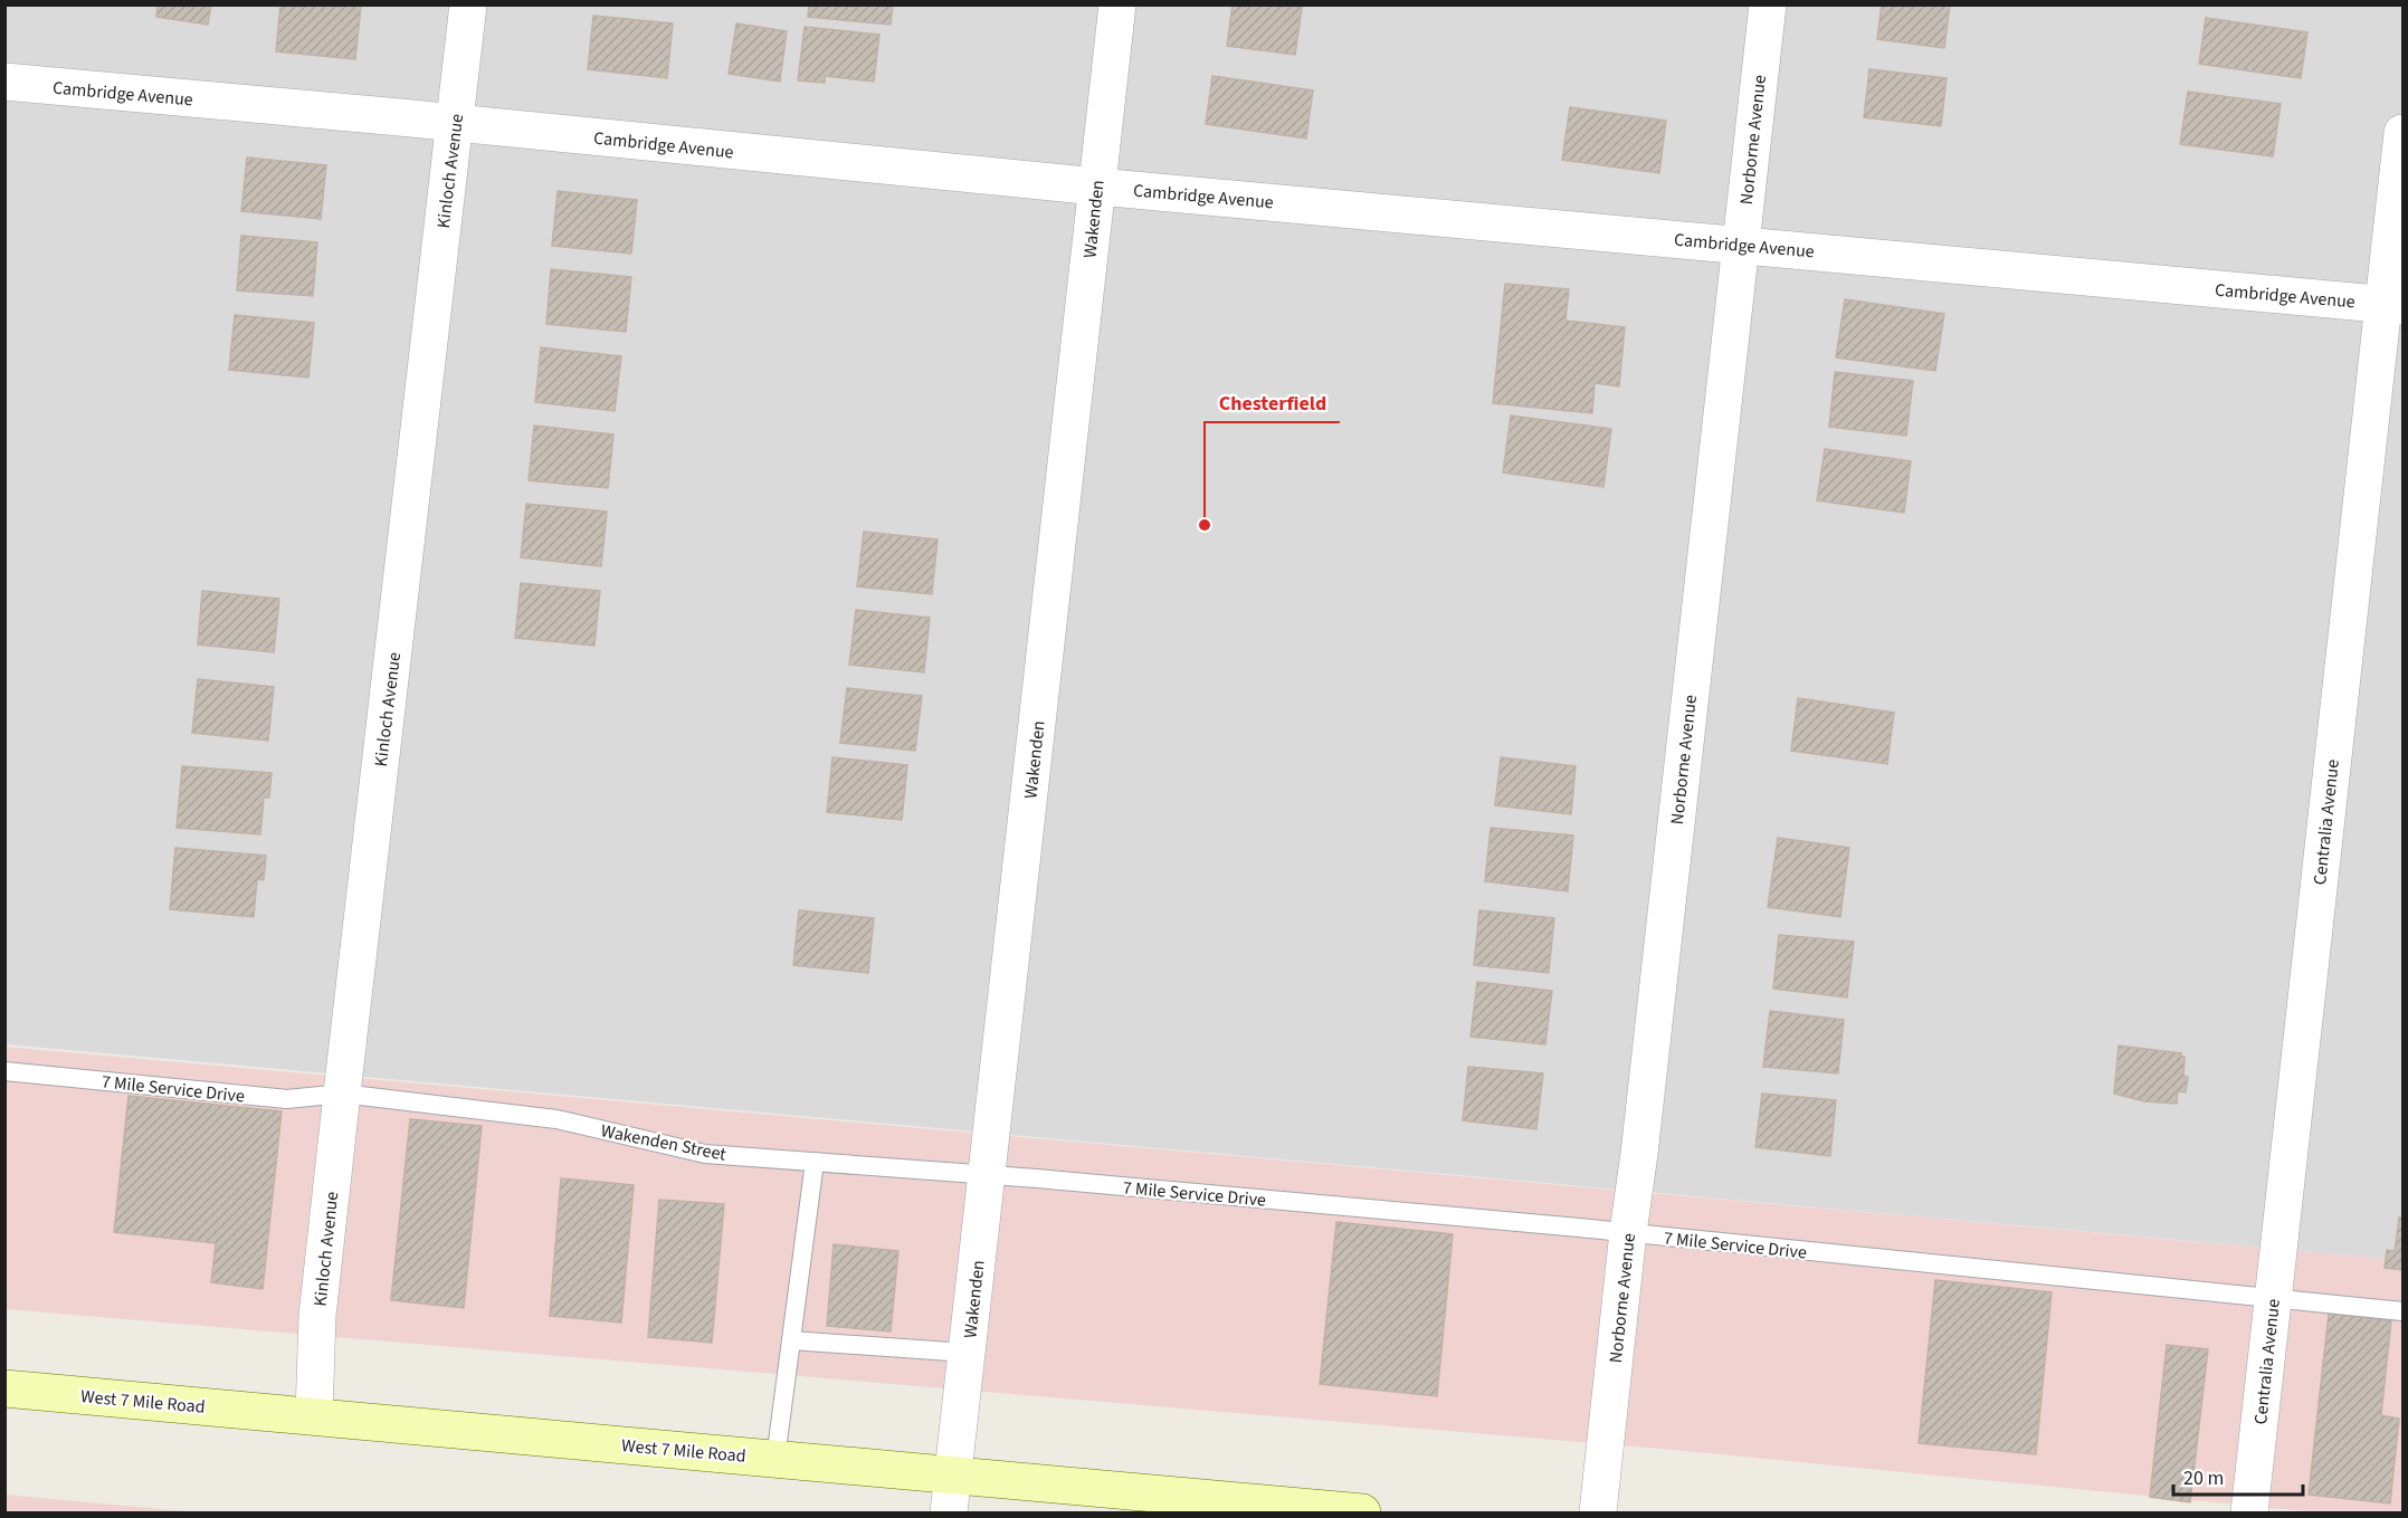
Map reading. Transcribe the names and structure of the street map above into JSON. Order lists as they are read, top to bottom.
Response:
{
  "streets": {
    "main road": ["West 7 Mile Road"],
    "street": [
      "Cambridge Avenue",
      "Norborne Avenue",
      "Kinloch Avenue",
      "Wakenden",
      "Centralia Avenue"
    ],
    "lane": ["7 Mile Service Drive", "Wakenden Street"]
  },
  "crossings": [
    ["Cambridge Avenue", "Norborne Avenue"],
    ["Cambridge Avenue", "Kinloch Avenue"],
    ["Cambridge Avenue", "Wakenden"],
    ["Cambridge Avenue", "Centralia Avenue"],
    ["Norborne Avenue", "7 Mile Service Drive"],
    ["Kinloch Avenue", "7 Mile Service Drive"],
    ["Kinloch Avenue", "Wakenden Street"],
    ["Kinloch Avenue", "West 7 Mile Road"],
    ["Wakenden", "7 Mile Service Drive"],
    ["Wakenden", "Wakenden Street"],
    ["Wakenden", "West 7 Mile Road"],
    ["Centralia Avenue", "7 Mile Service Drive"],
    ["7 Mile Service Drive", "Wakenden Street"]
  ],
  "places": ["Chesterfield"],
  "scale_bar": "20 m"
}
